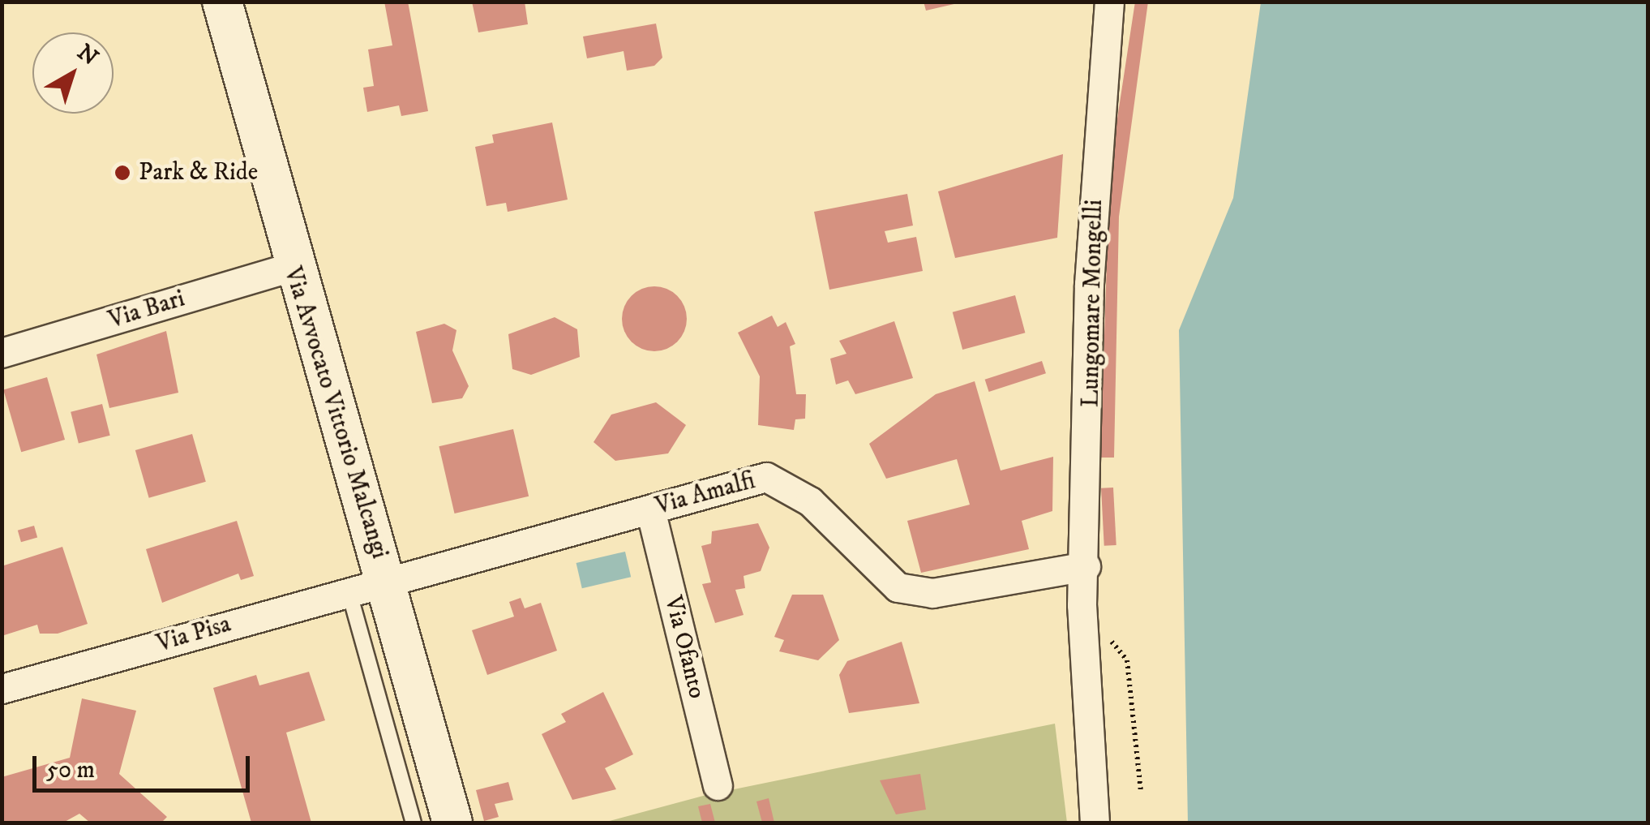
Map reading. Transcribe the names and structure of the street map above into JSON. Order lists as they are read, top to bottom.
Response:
{
  "streets": {
    "main road": ["Via Avvocato Vittorio Malcangi"],
    "street": [
      "Lungomare Mongelli",
      "Via Bari",
      "Via Amalfi",
      "Via Pisa",
      "Via Ofanto"
    ]
  },
  "crossings": [
    ["Lungomare Mongelli", "Via Amalfi"],
    ["Via Bari", "Via Avvocato Vittorio Malcangi"],
    ["Via Avvocato Vittorio Malcangi", "Via Amalfi"],
    ["Via Avvocato Vittorio Malcangi", "Via Pisa"],
    ["Via Amalfi", "Via Pisa"],
    ["Via Amalfi", "Via Ofanto"]
  ],
  "places": ["Park & Ride"],
  "scale_bar": "50 m",
  "north": "top right"
}
